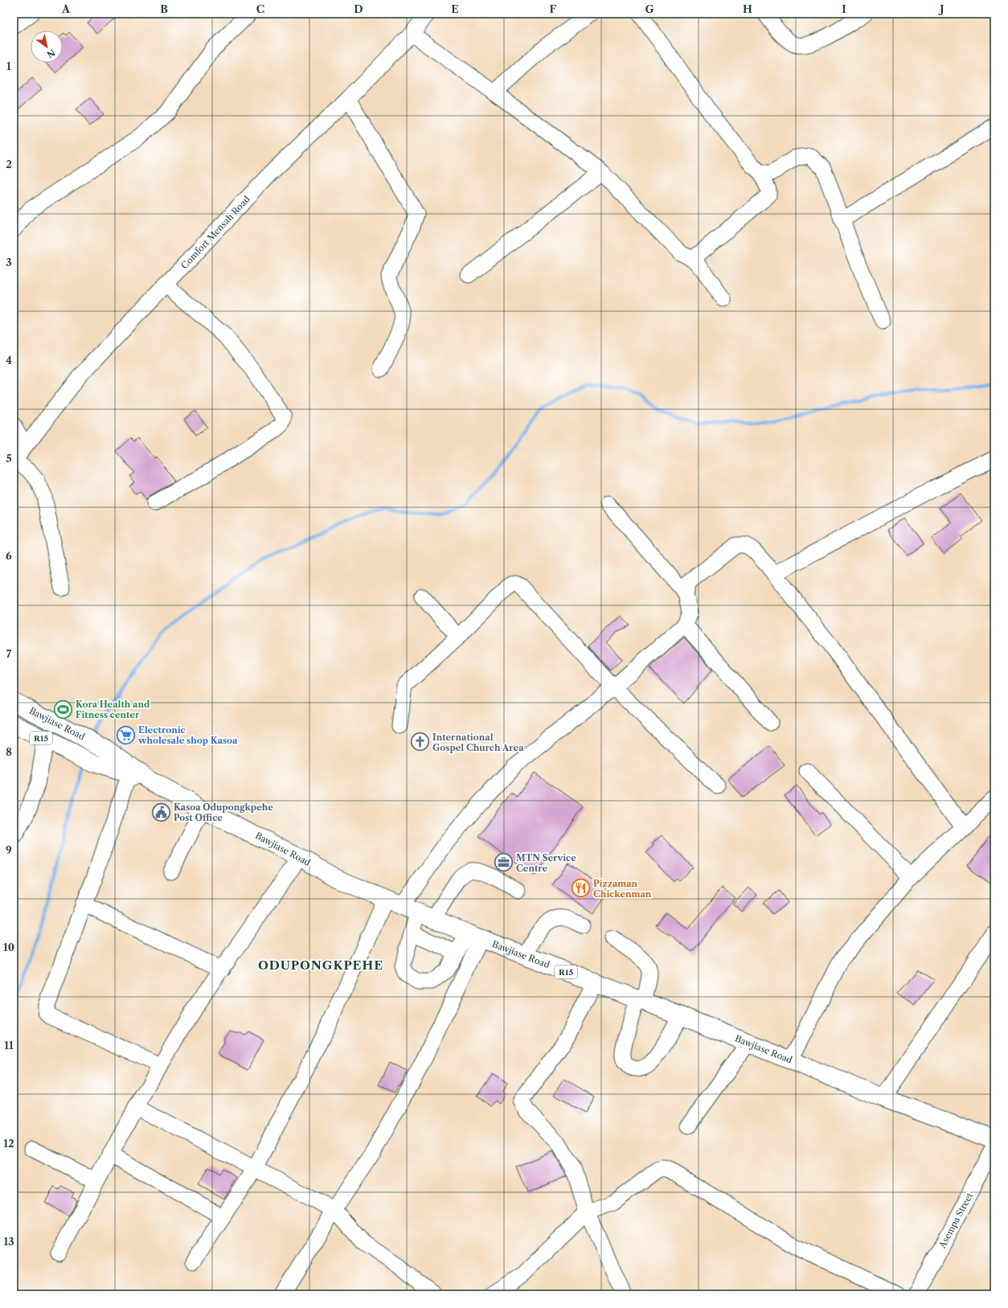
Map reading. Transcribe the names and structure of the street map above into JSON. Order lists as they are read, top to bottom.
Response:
{
  "streets": {
    "main road": ["Bawjiase Road", "R15"],
    "street": ["Comfort Mensah Road", "Asempa Street"]
  },
  "districts": ["ODUPONGKPEHE"],
  "places": {
    "sports": ["Kora Health and Fitness center"],
    "supermarket": ["Electronic wholesale shop Kasoa"],
    "church": ["International Gospel Church Area"],
    "public building": ["Kasoa Odupongkpehe Post Office"],
    "office": ["MTN Service Centre"],
    "restaurant": ["Pizzaman Chickenman"]
  },
  "north": "bottom right",
  "grid": {
    "columns": [
      "A",
      "B",
      "C",
      "D",
      "E",
      "F",
      "G",
      "H",
      "I",
      "J"
    ],
    "rows": [
      "1",
      "2",
      "3",
      "4",
      "5",
      "6",
      "7",
      "8",
      "9",
      "10",
      "11",
      "12",
      "13"
    ]
  }
}
